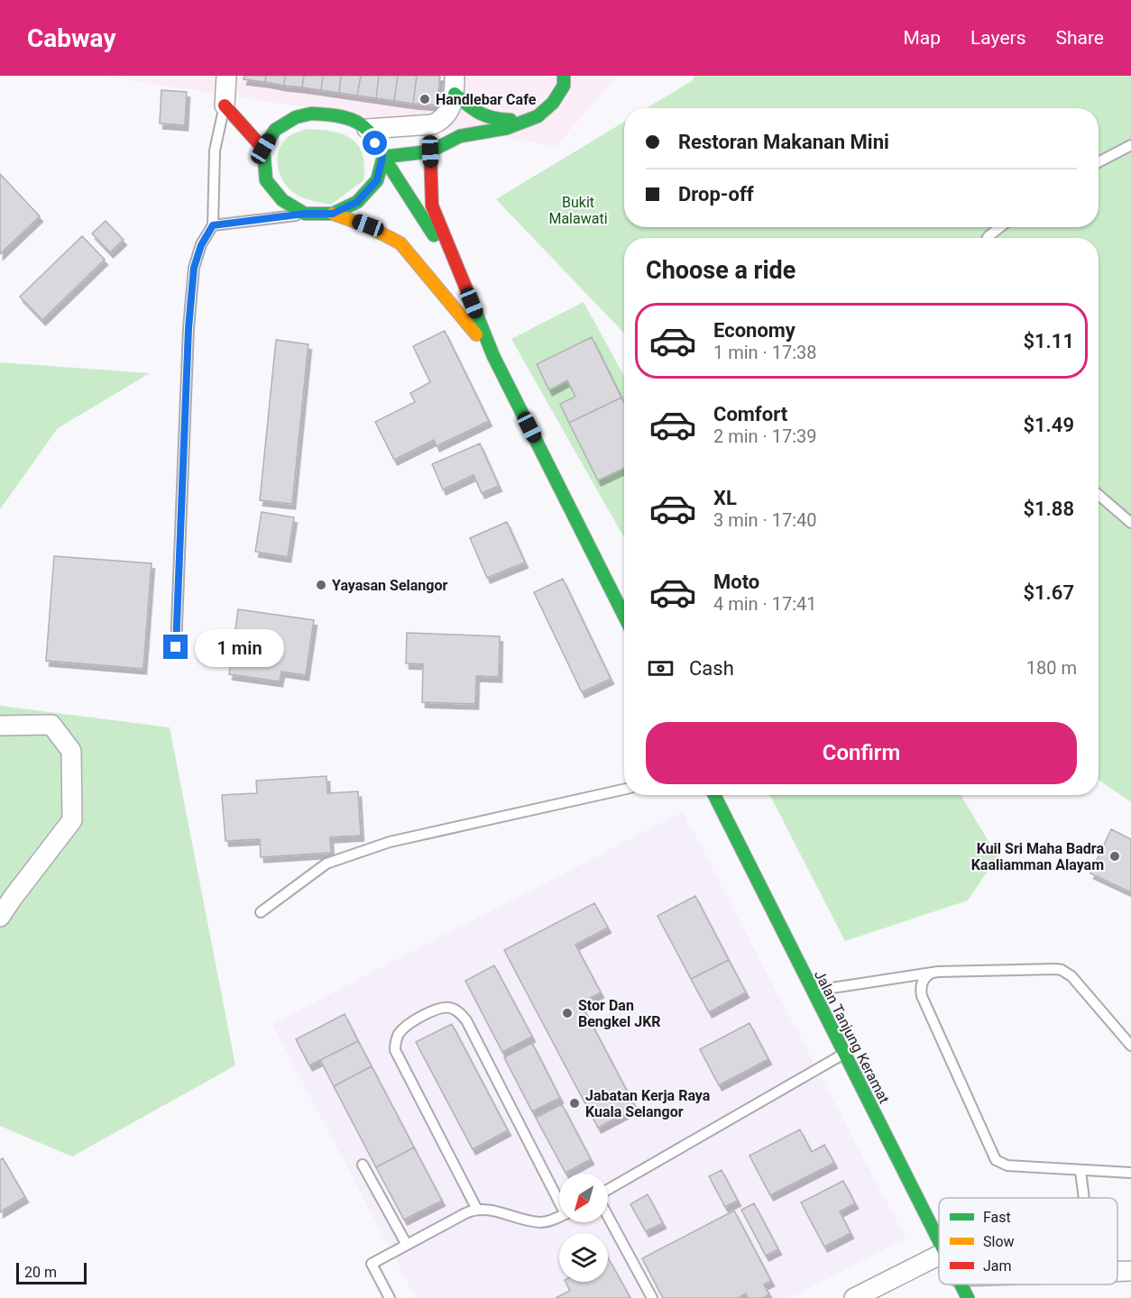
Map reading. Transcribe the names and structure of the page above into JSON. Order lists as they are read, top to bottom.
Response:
{
  "streets": {
    "street": ["Jalan Tanjung Keramat"]
  },
  "parks": ["Bukit Malawati"],
  "places": [
    "Handlebar Cafe",
    "Yayasan Selangor",
    "Kuil Sri Maha Badra Kaaliamman Alayam",
    "Stor Dan Bengkel JKR",
    "Jabatan Kerja Raya Kuala Selangor"
  ],
  "legend": ["Fast", "Slow", "Jam"],
  "scale_bar": "20 m",
  "north": "bottom left",
  "page": {
    "header": "Cabway",
    "nav": ["Map", "Layers", "Share"],
    "banner": ["Restoran Makanan Mini", "Drop-off"],
    "heading": "Choose a ride",
    "list": [
      {
        "name": "Economy",
        "note": "1 min · 17:38",
        "value": "$1.11"
      },
      {
        "name": "Comfort",
        "note": "2 min · 17:39",
        "value": "$1.49"
      },
      {
        "name": "XL",
        "note": "3 min · 17:40",
        "value": "$1.88"
      },
      {
        "name": "Moto",
        "note": "4 min · 17:41",
        "value": "$1.67"
      }
    ],
    "bubble": "1 min",
    "pay": ["Cash", "180 m"],
    "buttons": "Confirm",
    "scale": "20 m"
  }
}
